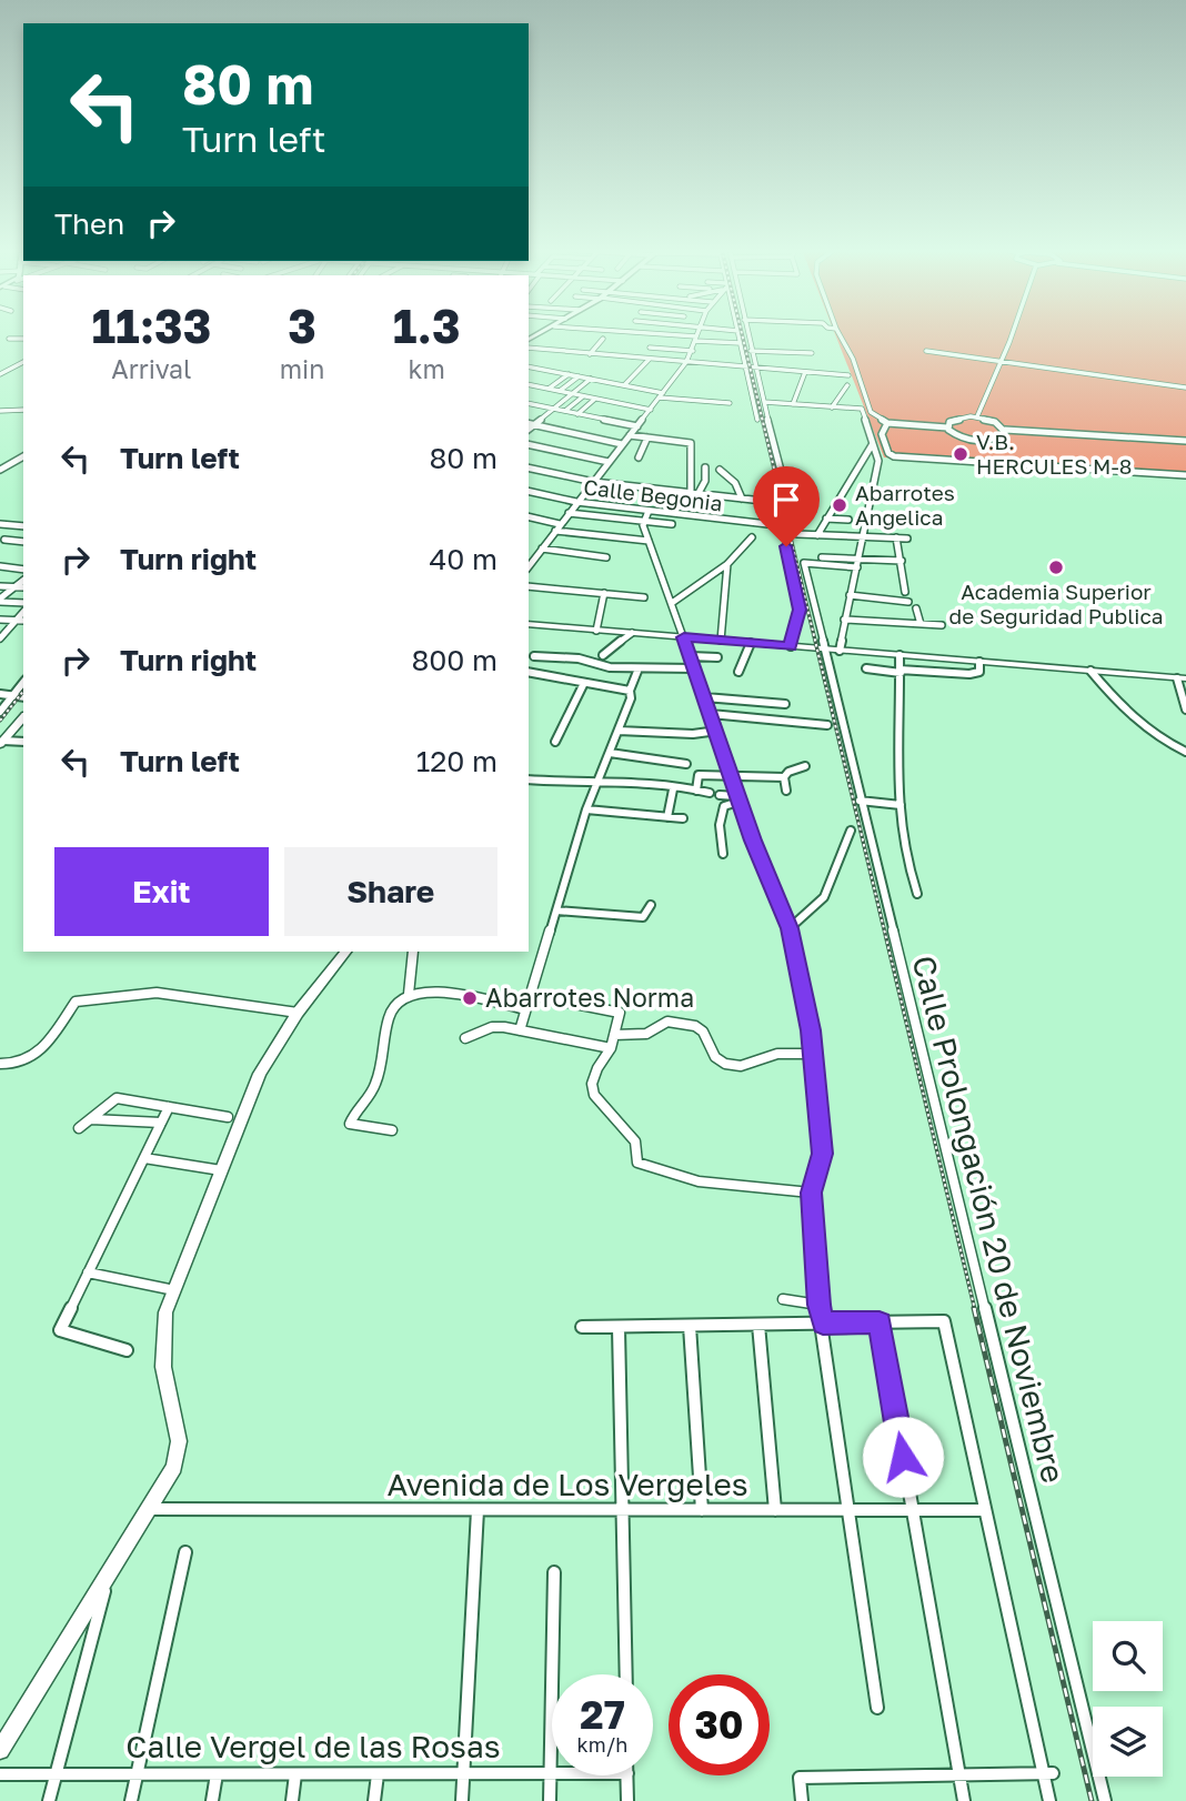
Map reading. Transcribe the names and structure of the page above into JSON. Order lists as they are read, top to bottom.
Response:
{
  "streets": {
    "street": [
      "Calle Begonia",
      "Calle Prolongación 20 de Noviembre",
      "Avenida de Los Vergeles",
      "Calle Vergel de las Rosas"
    ]
  },
  "places": [
    "V.B. HERCULES M-8",
    "Abarrotes Angelica",
    "Academia Superior de Seguridad Publica",
    "Abarrotes Norma"
  ],
  "page": {
    "turn": ["80 m", "Turn left"],
    "then": "Then",
    "eta": [
      "11:33",
      "Arrival",
      "3",
      "min",
      "1.3",
      "km"
    ],
    "list": [
      {
        "name": "Turn left",
        "value": "80 m"
      },
      {
        "name": "Turn right",
        "value": "40 m"
      },
      {
        "name": "Turn right",
        "value": "800 m"
      },
      {
        "name": "Turn left",
        "value": "120 m"
      }
    ],
    "buttons": ["Exit", "Share"],
    "speed": "27 km/h",
    "limit": "30"
  }
}
